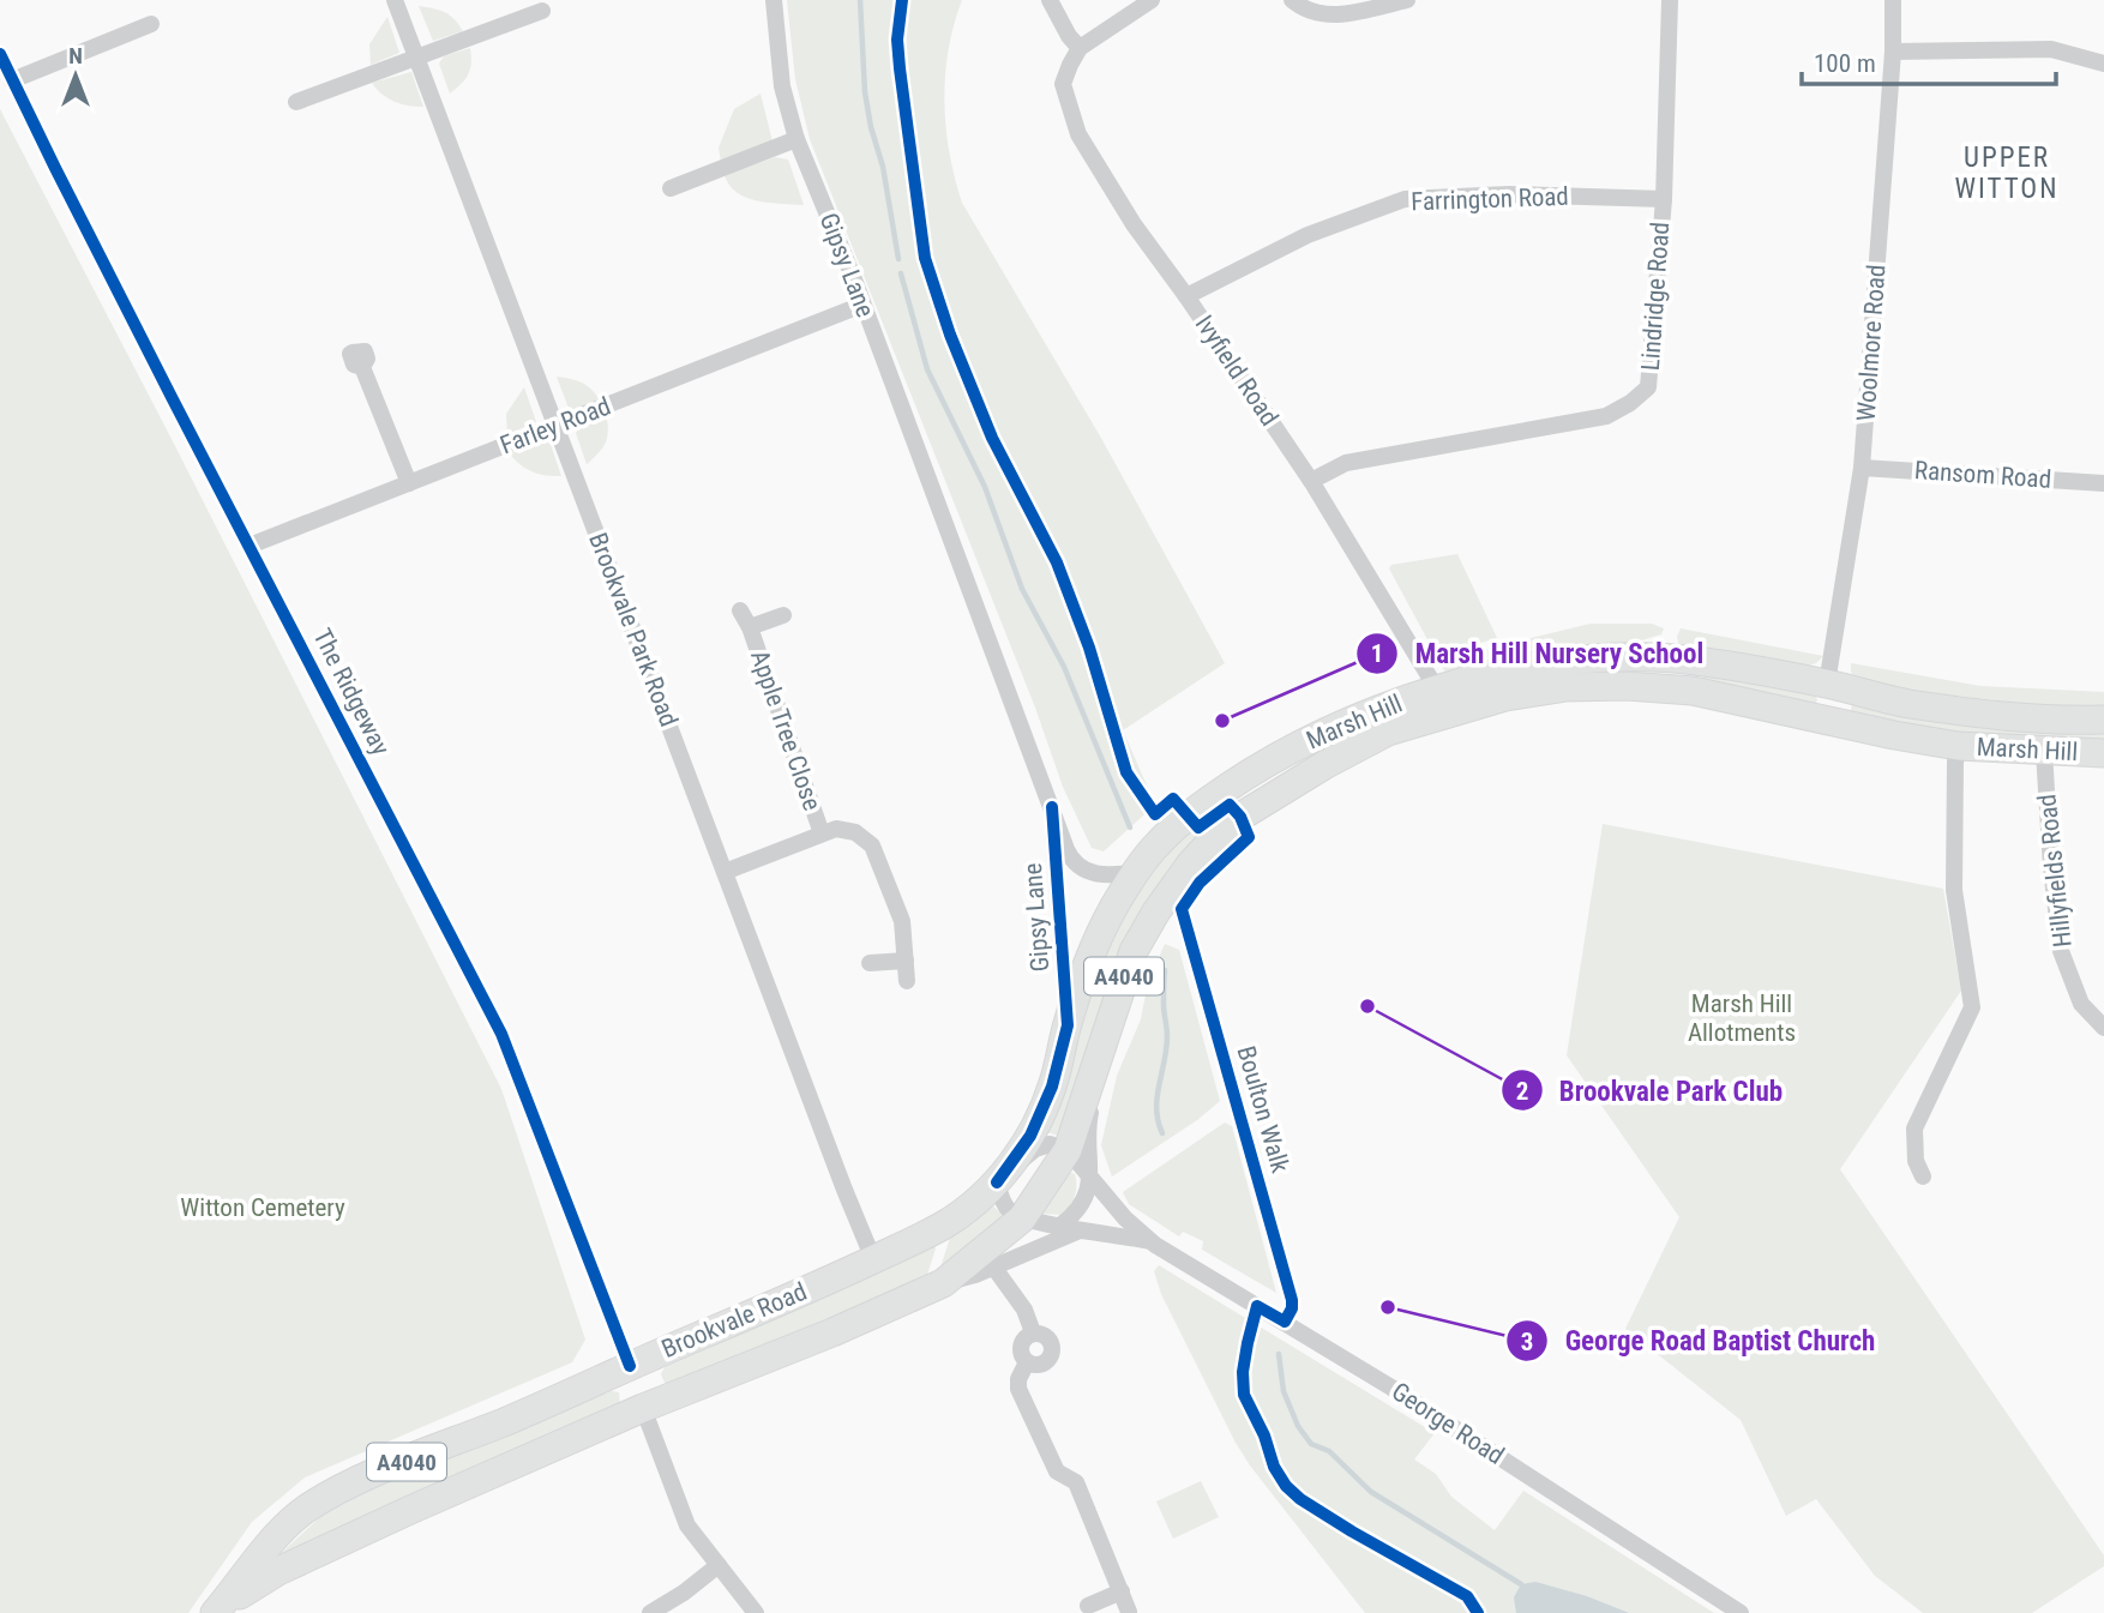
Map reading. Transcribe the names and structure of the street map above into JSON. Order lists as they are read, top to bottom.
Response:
{
  "streets": {
    "main road": ["Marsh Hill", "A4040", "Brookvale Road"],
    "street": [
      "Farrington Road",
      "Gipsy Lane",
      "Lindridge Road",
      "Woolmore Road",
      "Ivyfield Road",
      "Farley Road",
      "Ransom Road",
      "Brookvale Park Road",
      "The Ridgeway",
      "Apple Tree Close",
      "Hillyfields Road",
      "Boulton Walk",
      "George Road"
    ]
  },
  "crossings": [
    ["Farrington Road", "Lindridge Road"],
    ["Farrington Road", "Ivyfield Road"],
    ["Gipsy Lane", "Farley Road"],
    ["Gipsy Lane", "Marsh Hill"],
    ["Lindridge Road", "Ivyfield Road"],
    ["Woolmore Road", "Ransom Road"],
    ["Woolmore Road", "Marsh Hill"],
    ["Ivyfield Road", "Marsh Hill"],
    ["Farley Road", "Brookvale Park Road"],
    ["Farley Road", "The Ridgeway"],
    ["Brookvale Park Road", "Brookvale Road"],
    ["The Ridgeway", "Brookvale Road"],
    ["Marsh Hill", "Hillyfields Road"],
    ["Marsh Hill", "Brookvale Road"],
    ["Marsh Hill", "George Road"],
    ["Boulton Walk", "George Road"],
    ["Brookvale Road", "George Road"]
  ],
  "districts": ["UPPER WITTON"],
  "parks": ["Marsh Hill Allotments", "Witton Cemetery"],
  "places": ["Marsh Hill Nursery School", "Brookvale Park Club", "George Road Baptist Church"],
  "scale_bar": "100 m",
  "north": "top"
}
